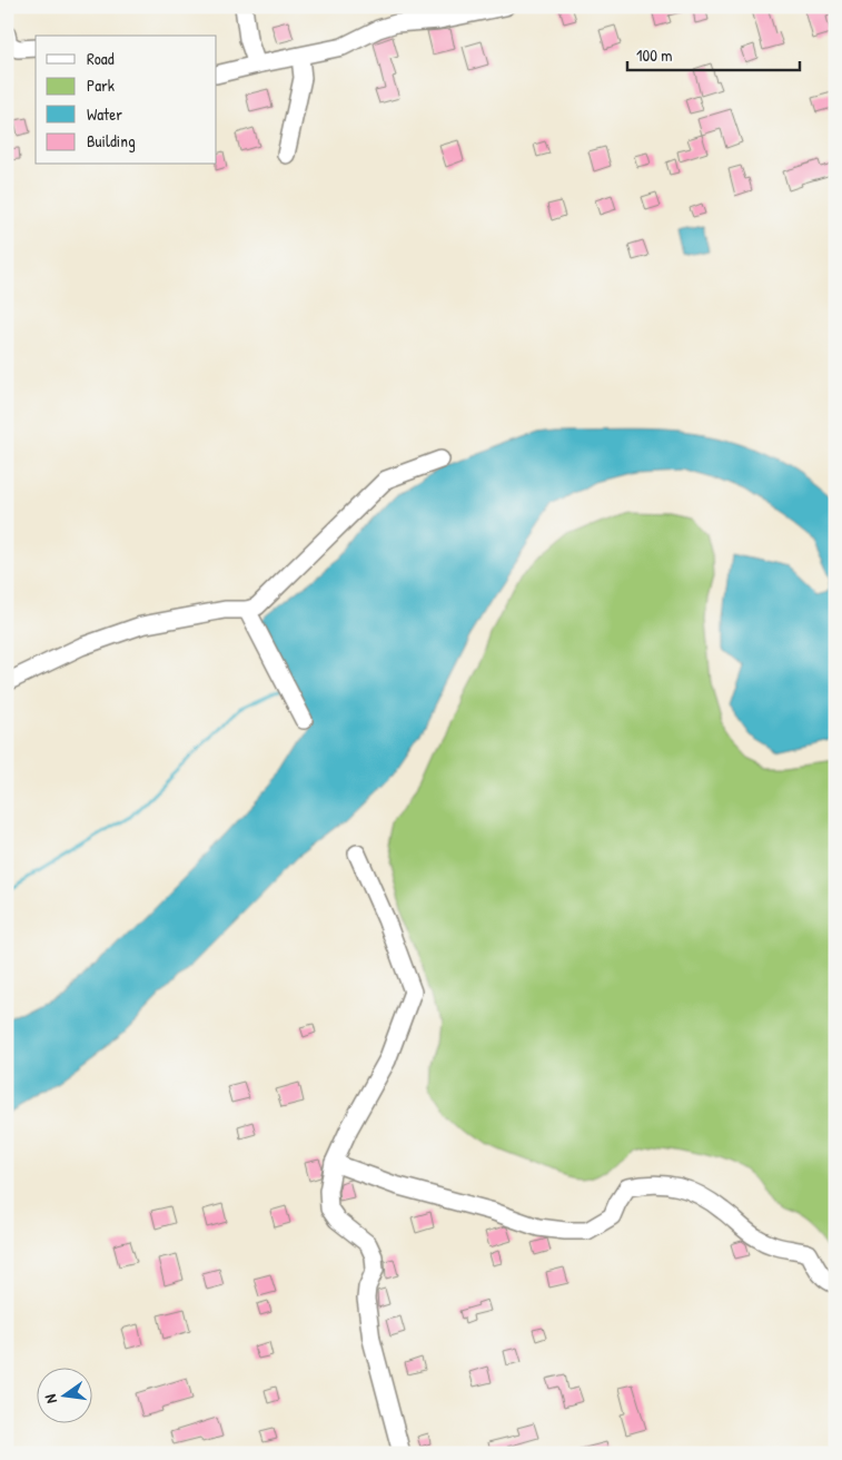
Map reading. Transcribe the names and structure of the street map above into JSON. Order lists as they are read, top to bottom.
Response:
{
  "legend": [
    "Road",
    "Park",
    "Water",
    "Building"
  ],
  "scale_bar": "100 m",
  "north": "left"
}
